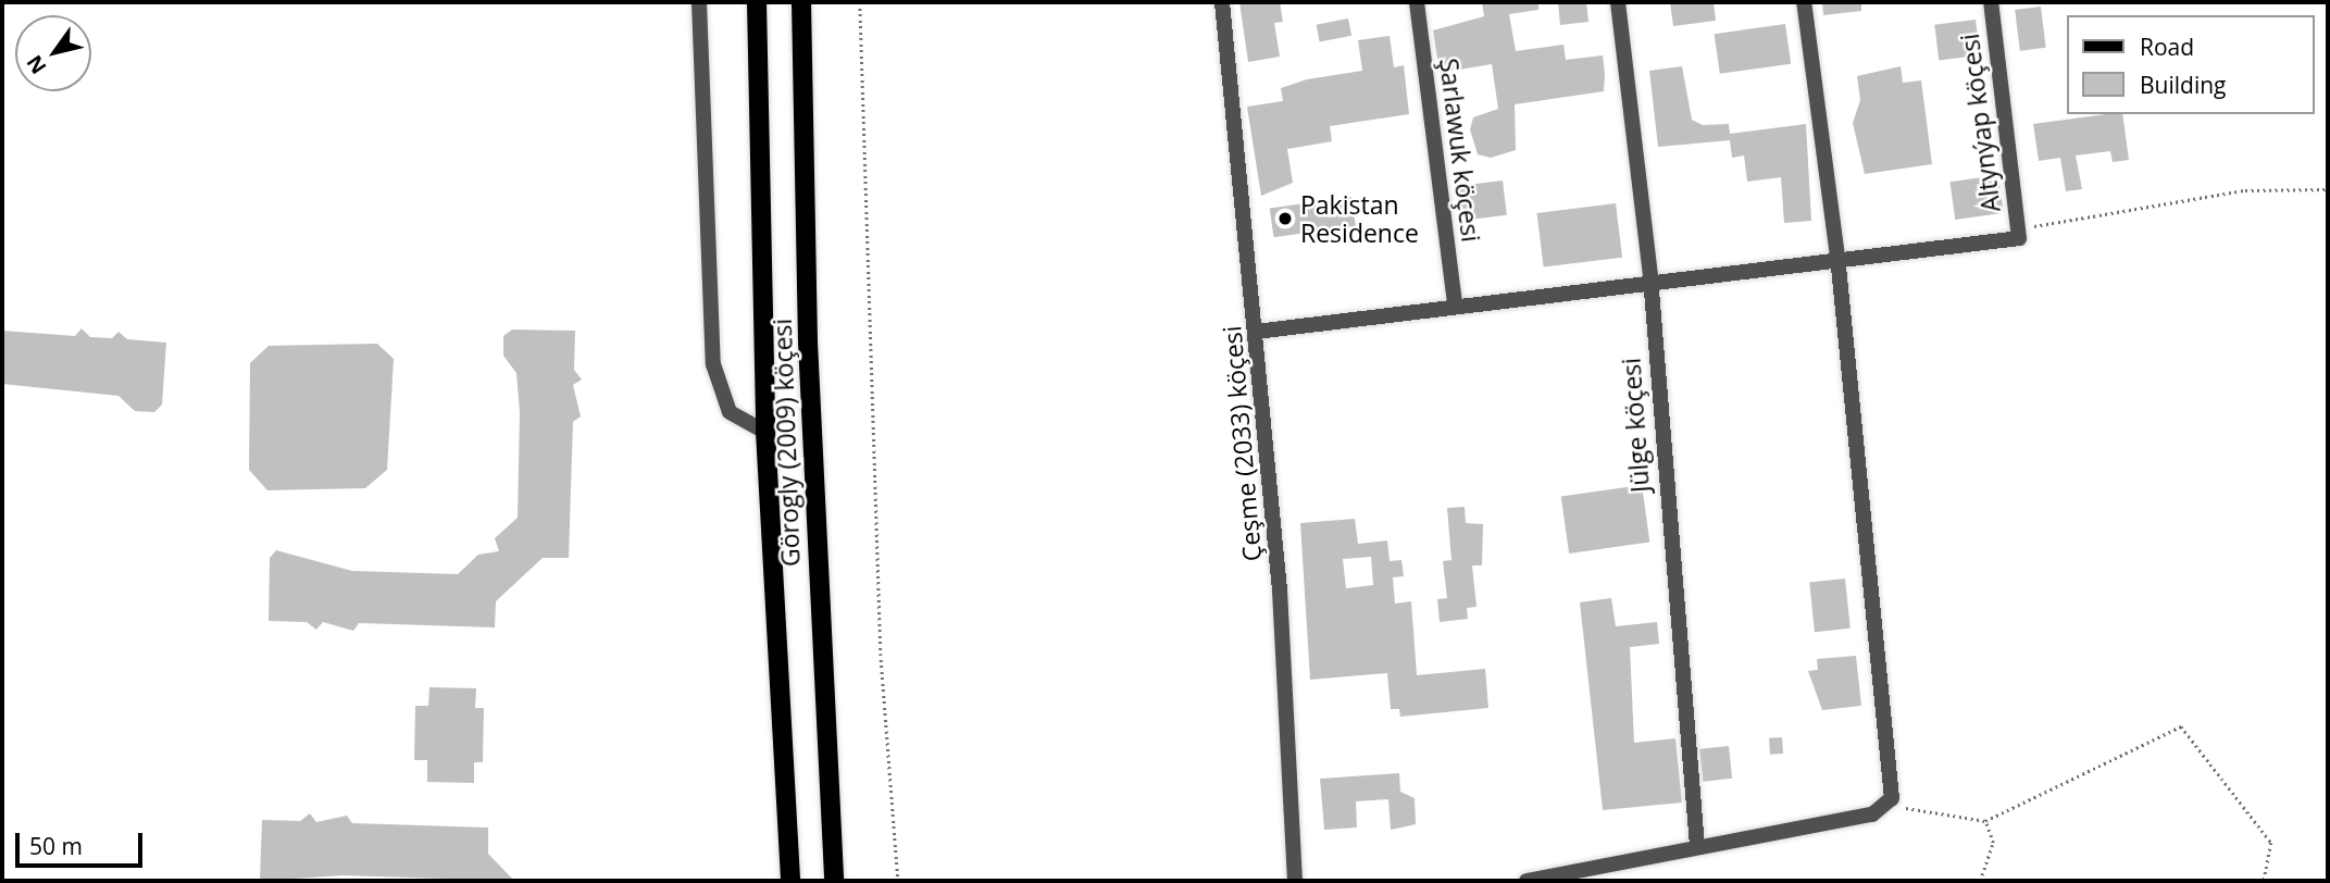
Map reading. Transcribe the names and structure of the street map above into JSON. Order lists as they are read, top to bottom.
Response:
{
  "streets": {
    "main road": ["Görogly (2009) köçesi"],
    "street": [
      "Altynýap köçesi",
      "Şarlawuk köçesi",
      "Jülge köçesi",
      "Çeşme (2033) köçesi"
    ]
  },
  "places": ["Pakistan Residence"],
  "legend": ["Road", "Building"],
  "scale_bar": "50 m",
  "north": "bottom left"
}
